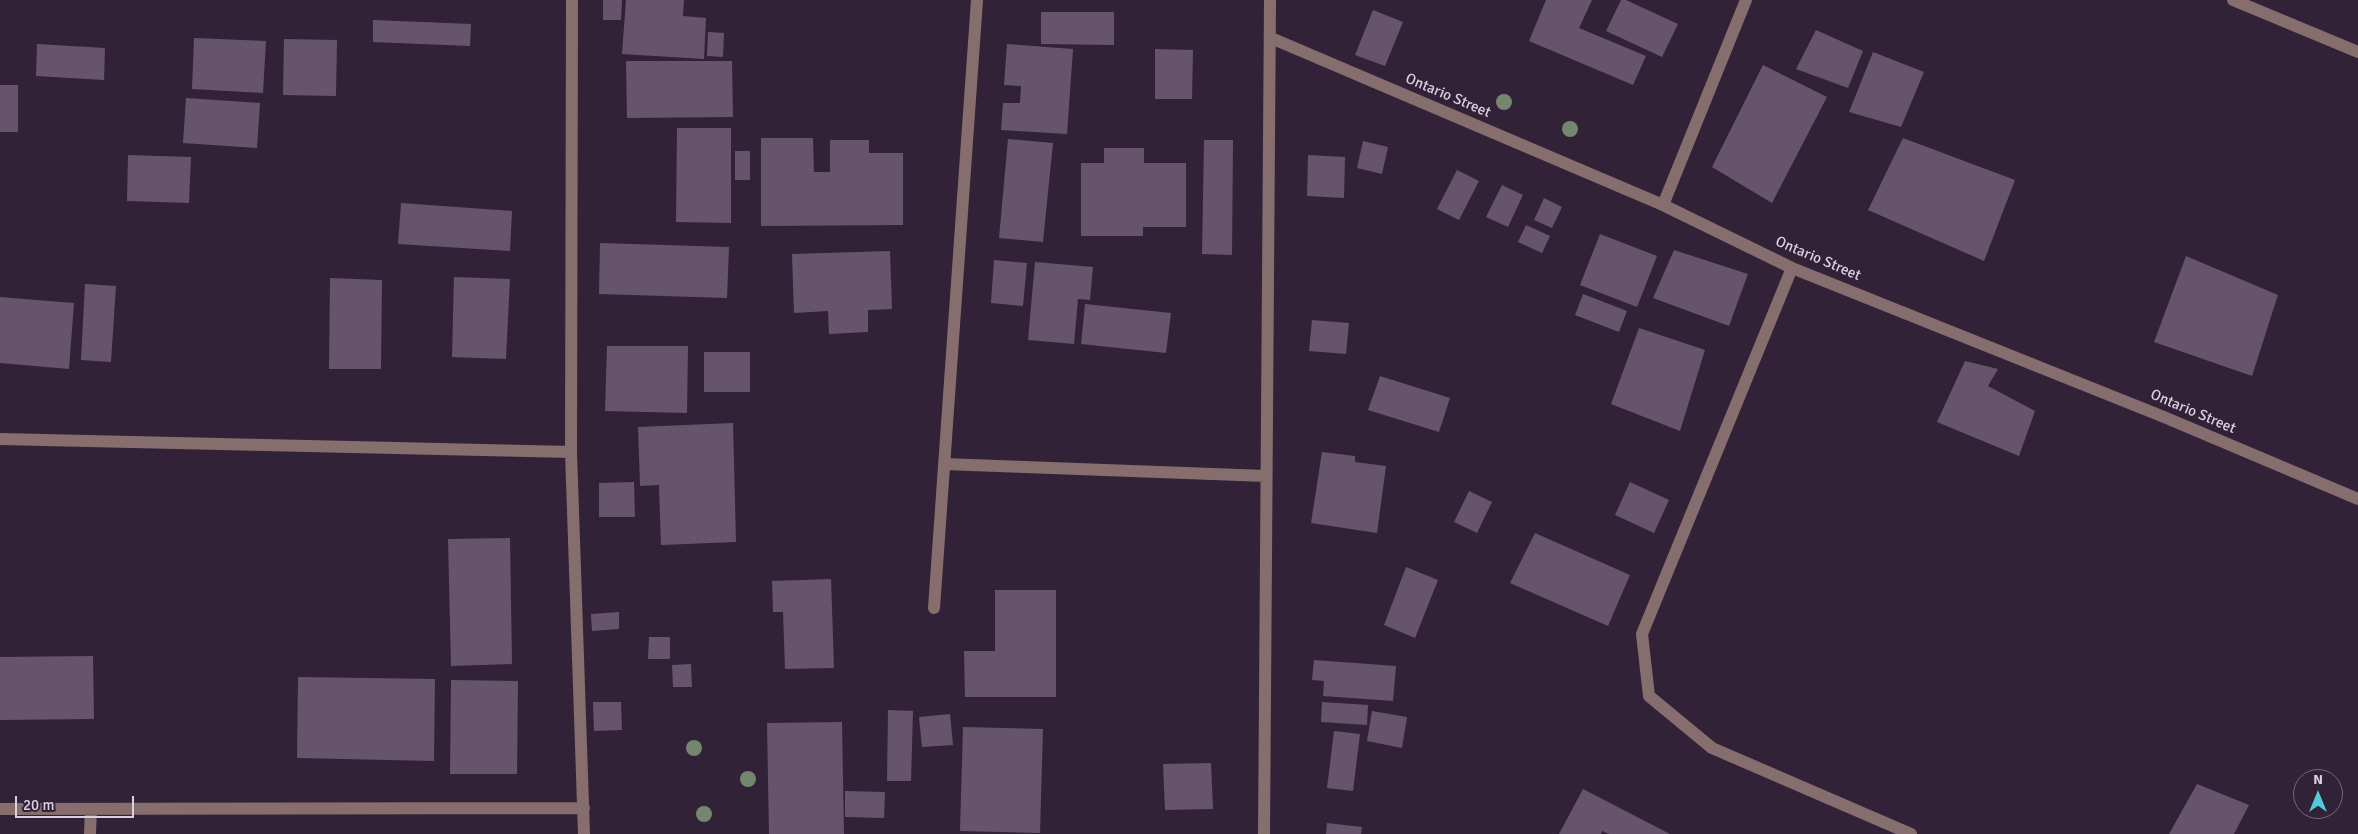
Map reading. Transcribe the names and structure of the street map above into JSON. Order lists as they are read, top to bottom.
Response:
{
  "streets": {
    "street": ["Ontario Street"]
  },
  "scale_bar": "20 m",
  "north": "top"
}
